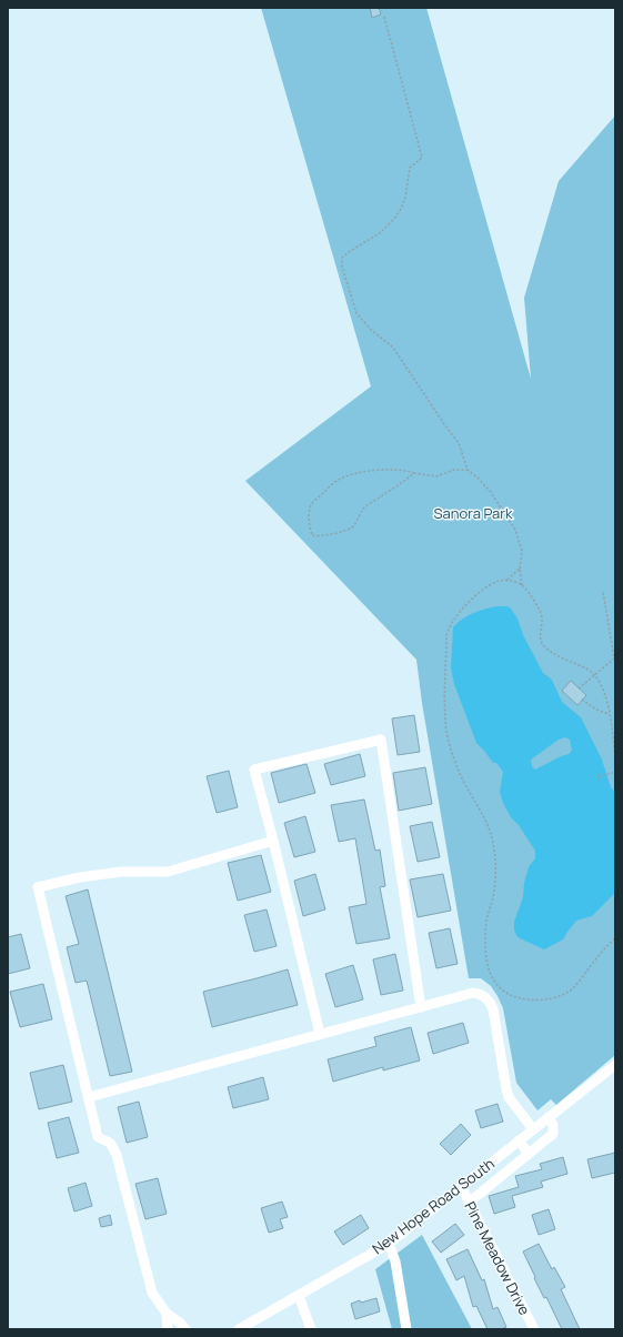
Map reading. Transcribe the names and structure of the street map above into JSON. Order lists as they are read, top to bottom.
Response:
{
  "streets": {
    "street": ["New Hope Road South", "Pine Meadow Drive"]
  },
  "crossings": [
    ["New Hope Road South", "Pine Meadow Drive"]
  ],
  "parks": ["Sanora Park"]
}
